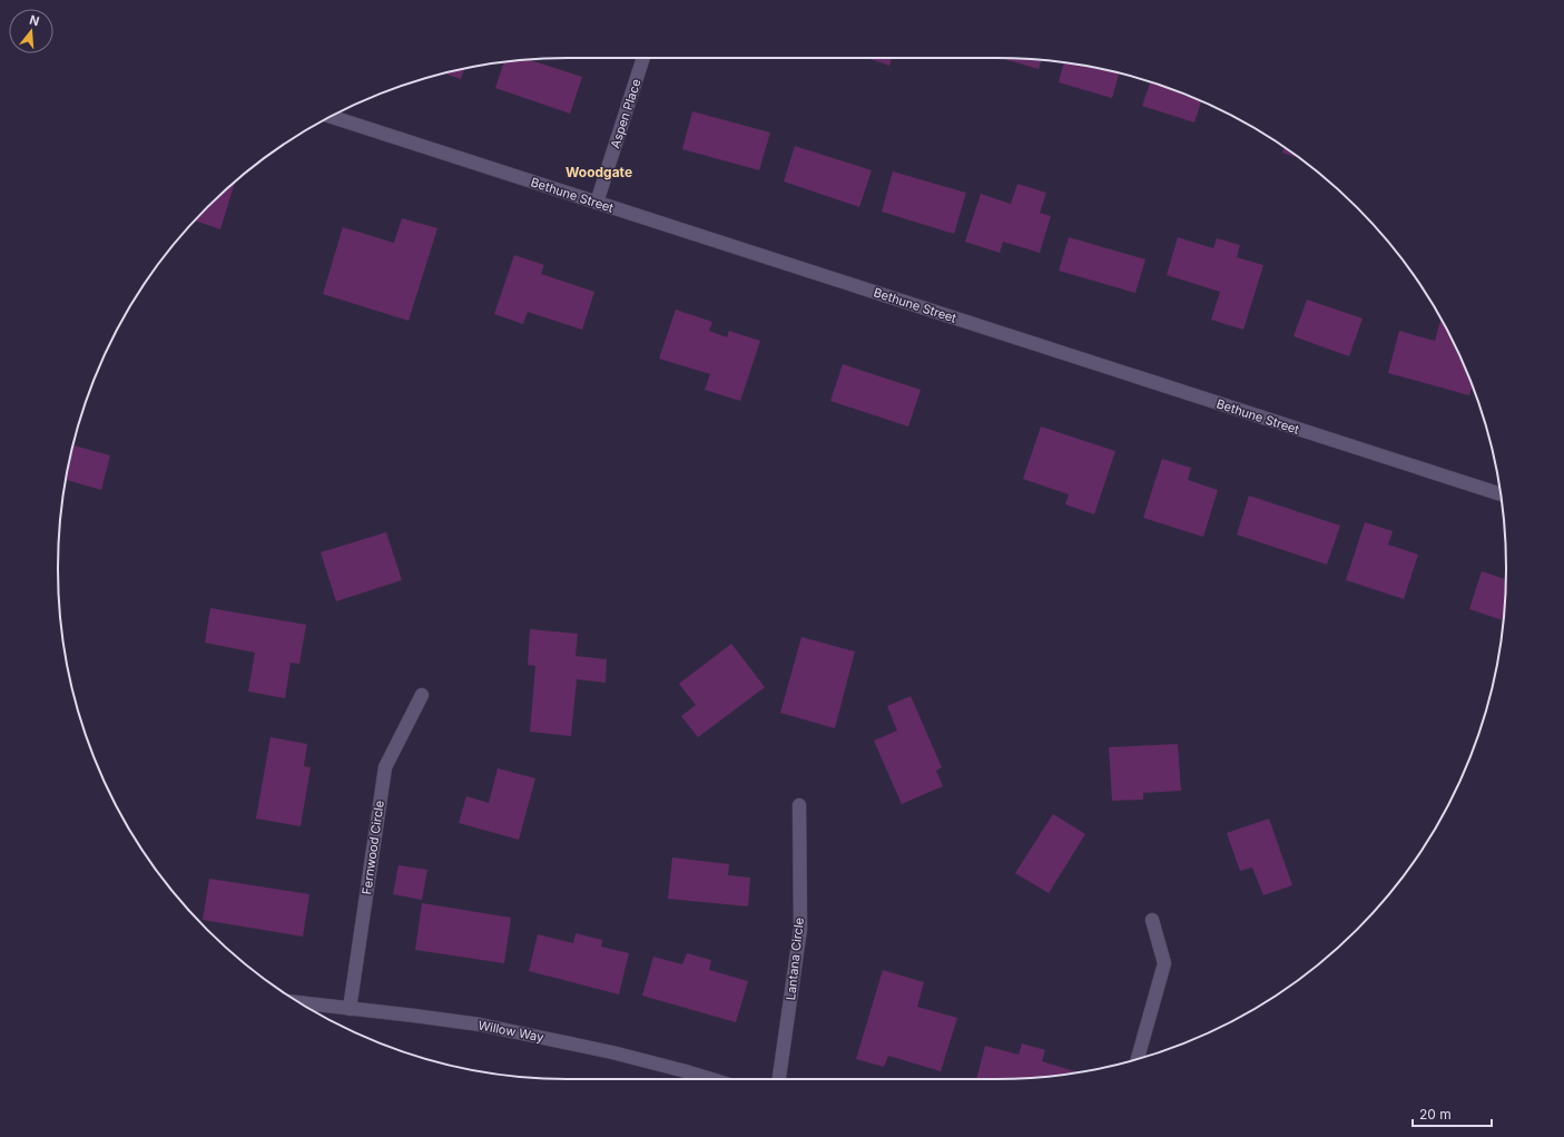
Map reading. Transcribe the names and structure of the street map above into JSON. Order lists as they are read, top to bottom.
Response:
{
  "streets": {
    "street": [
      "Aspen Place",
      "Bethune Street",
      "Fernwood Circle",
      "Lantana Circle",
      "Willow Way"
    ]
  },
  "crossings": [
    ["Aspen Place", "Bethune Street"],
    ["Fernwood Circle", "Willow Way"]
  ],
  "districts": ["Woodgate"],
  "scale_bar": "20 m",
  "north": "top"
}
